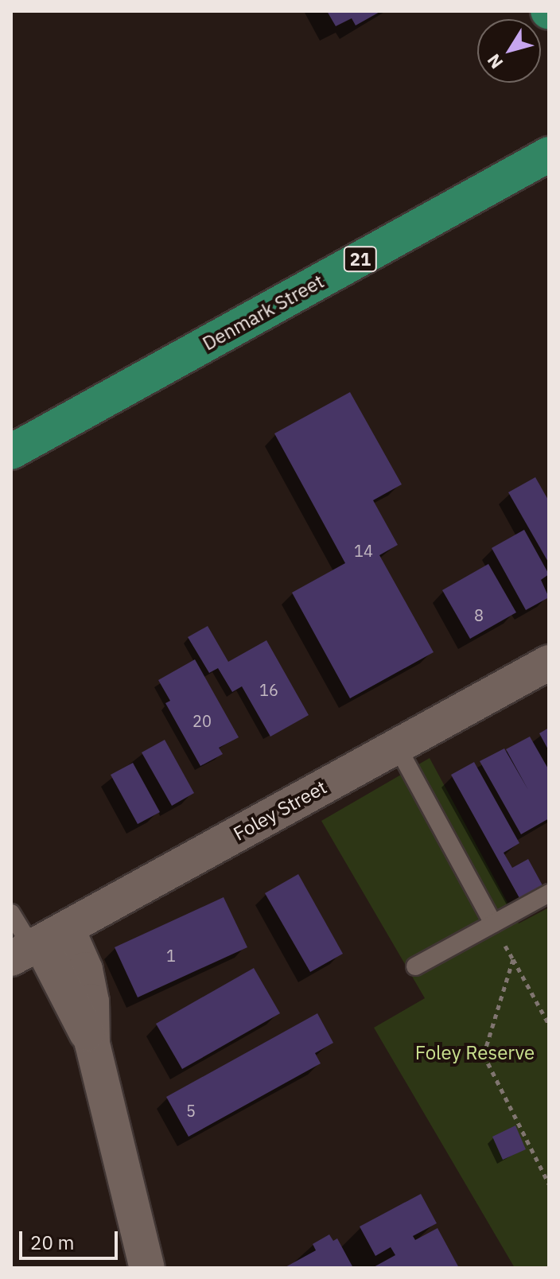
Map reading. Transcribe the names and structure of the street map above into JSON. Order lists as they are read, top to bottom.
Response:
{
  "streets": {
    "main road": ["21", "Denmark Street"],
    "street": ["Foley Street"]
  },
  "parks": ["Foley Reserve"],
  "house_numbers": [
    "14",
    "8",
    "16",
    "20",
    "1",
    "5"
  ],
  "scale_bar": "20 m",
  "north": "bottom left"
}
